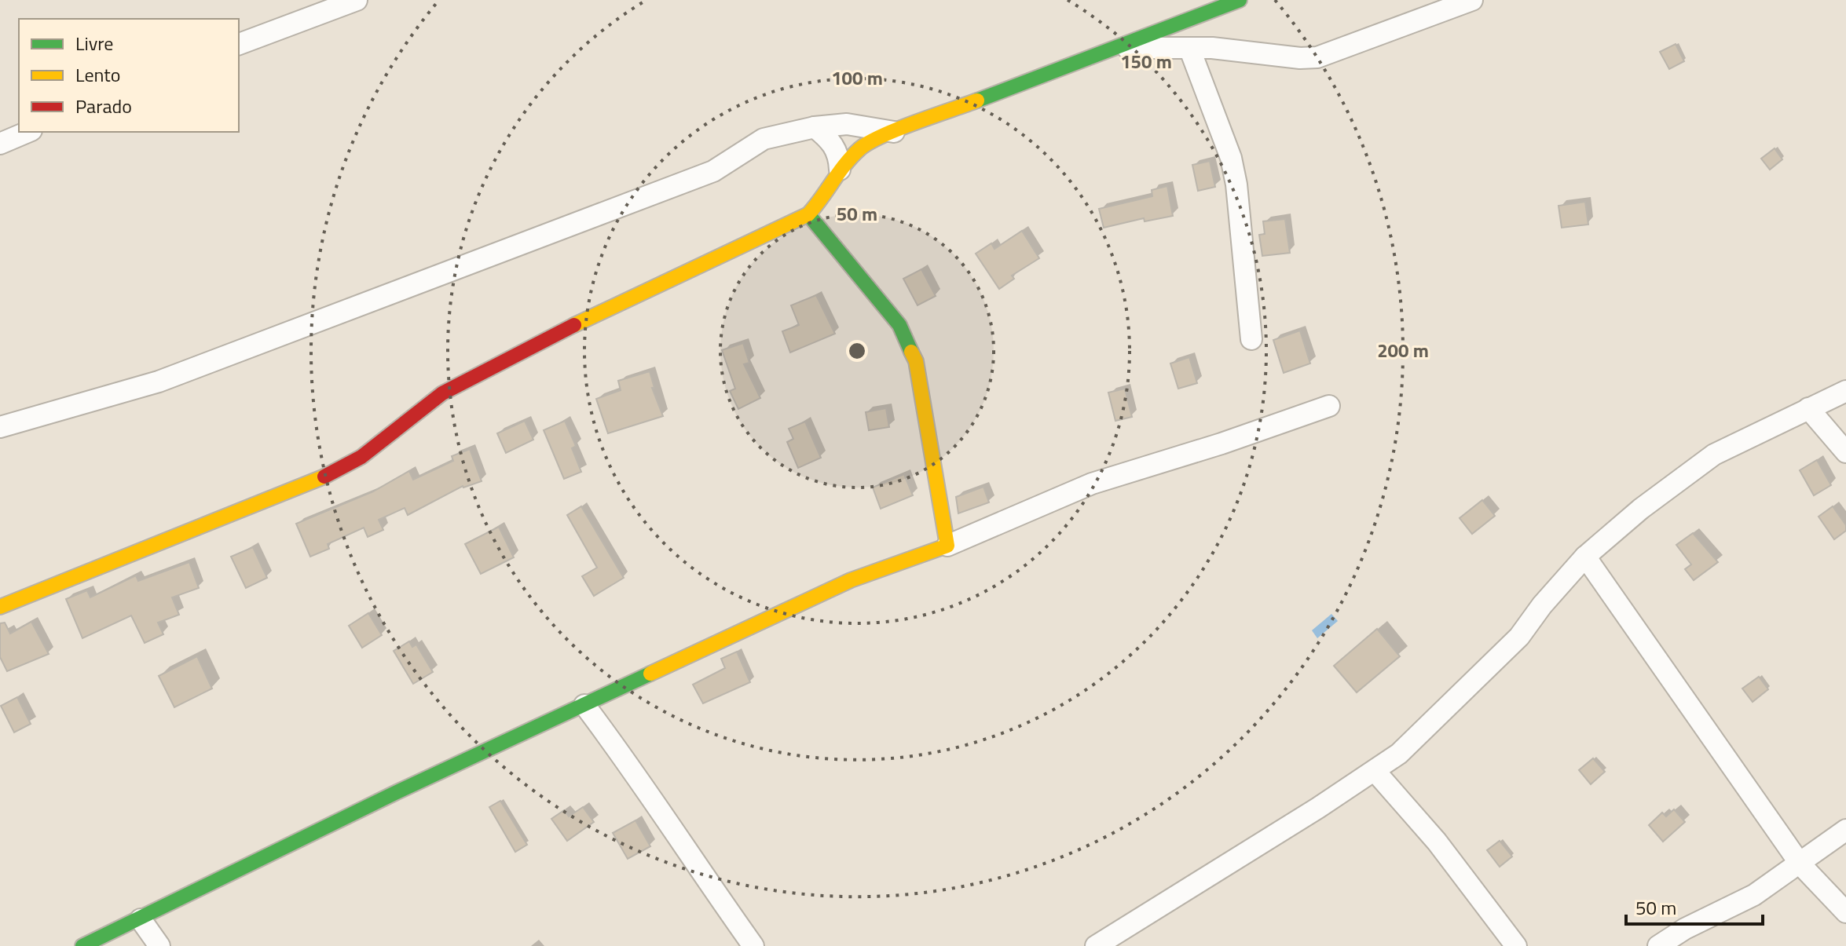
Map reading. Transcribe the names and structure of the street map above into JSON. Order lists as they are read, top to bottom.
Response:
{
  "legend": ["Livre", "Lento", "Parado"],
  "scale_bar": "50 m",
  "rings": [
    "150 m",
    "100 m",
    "50 m",
    "200 m"
  ]
}
